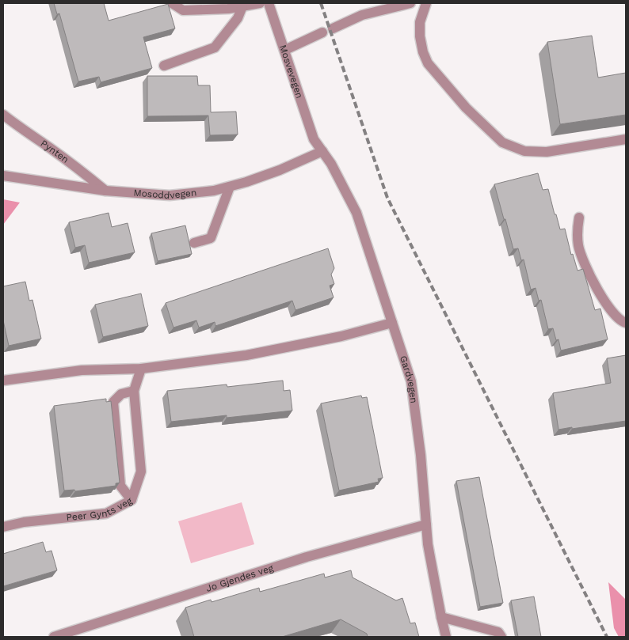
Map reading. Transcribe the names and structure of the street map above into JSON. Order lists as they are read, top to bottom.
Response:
{
  "streets": {
    "street": [
      "Mosvevegen",
      "Pynten",
      "Mosoddvegen",
      "Gardvegen",
      "Peer Gynts veg",
      "Jo Gjendes veg"
    ]
  },
  "crossings": [
    ["Mosvevegen", "Gardvegen"],
    ["Pynten", "Mosoddvegen"],
    ["Mosoddvegen", "Gardvegen"],
    ["Gardvegen", "Jo Gjendes veg"]
  ]
}
